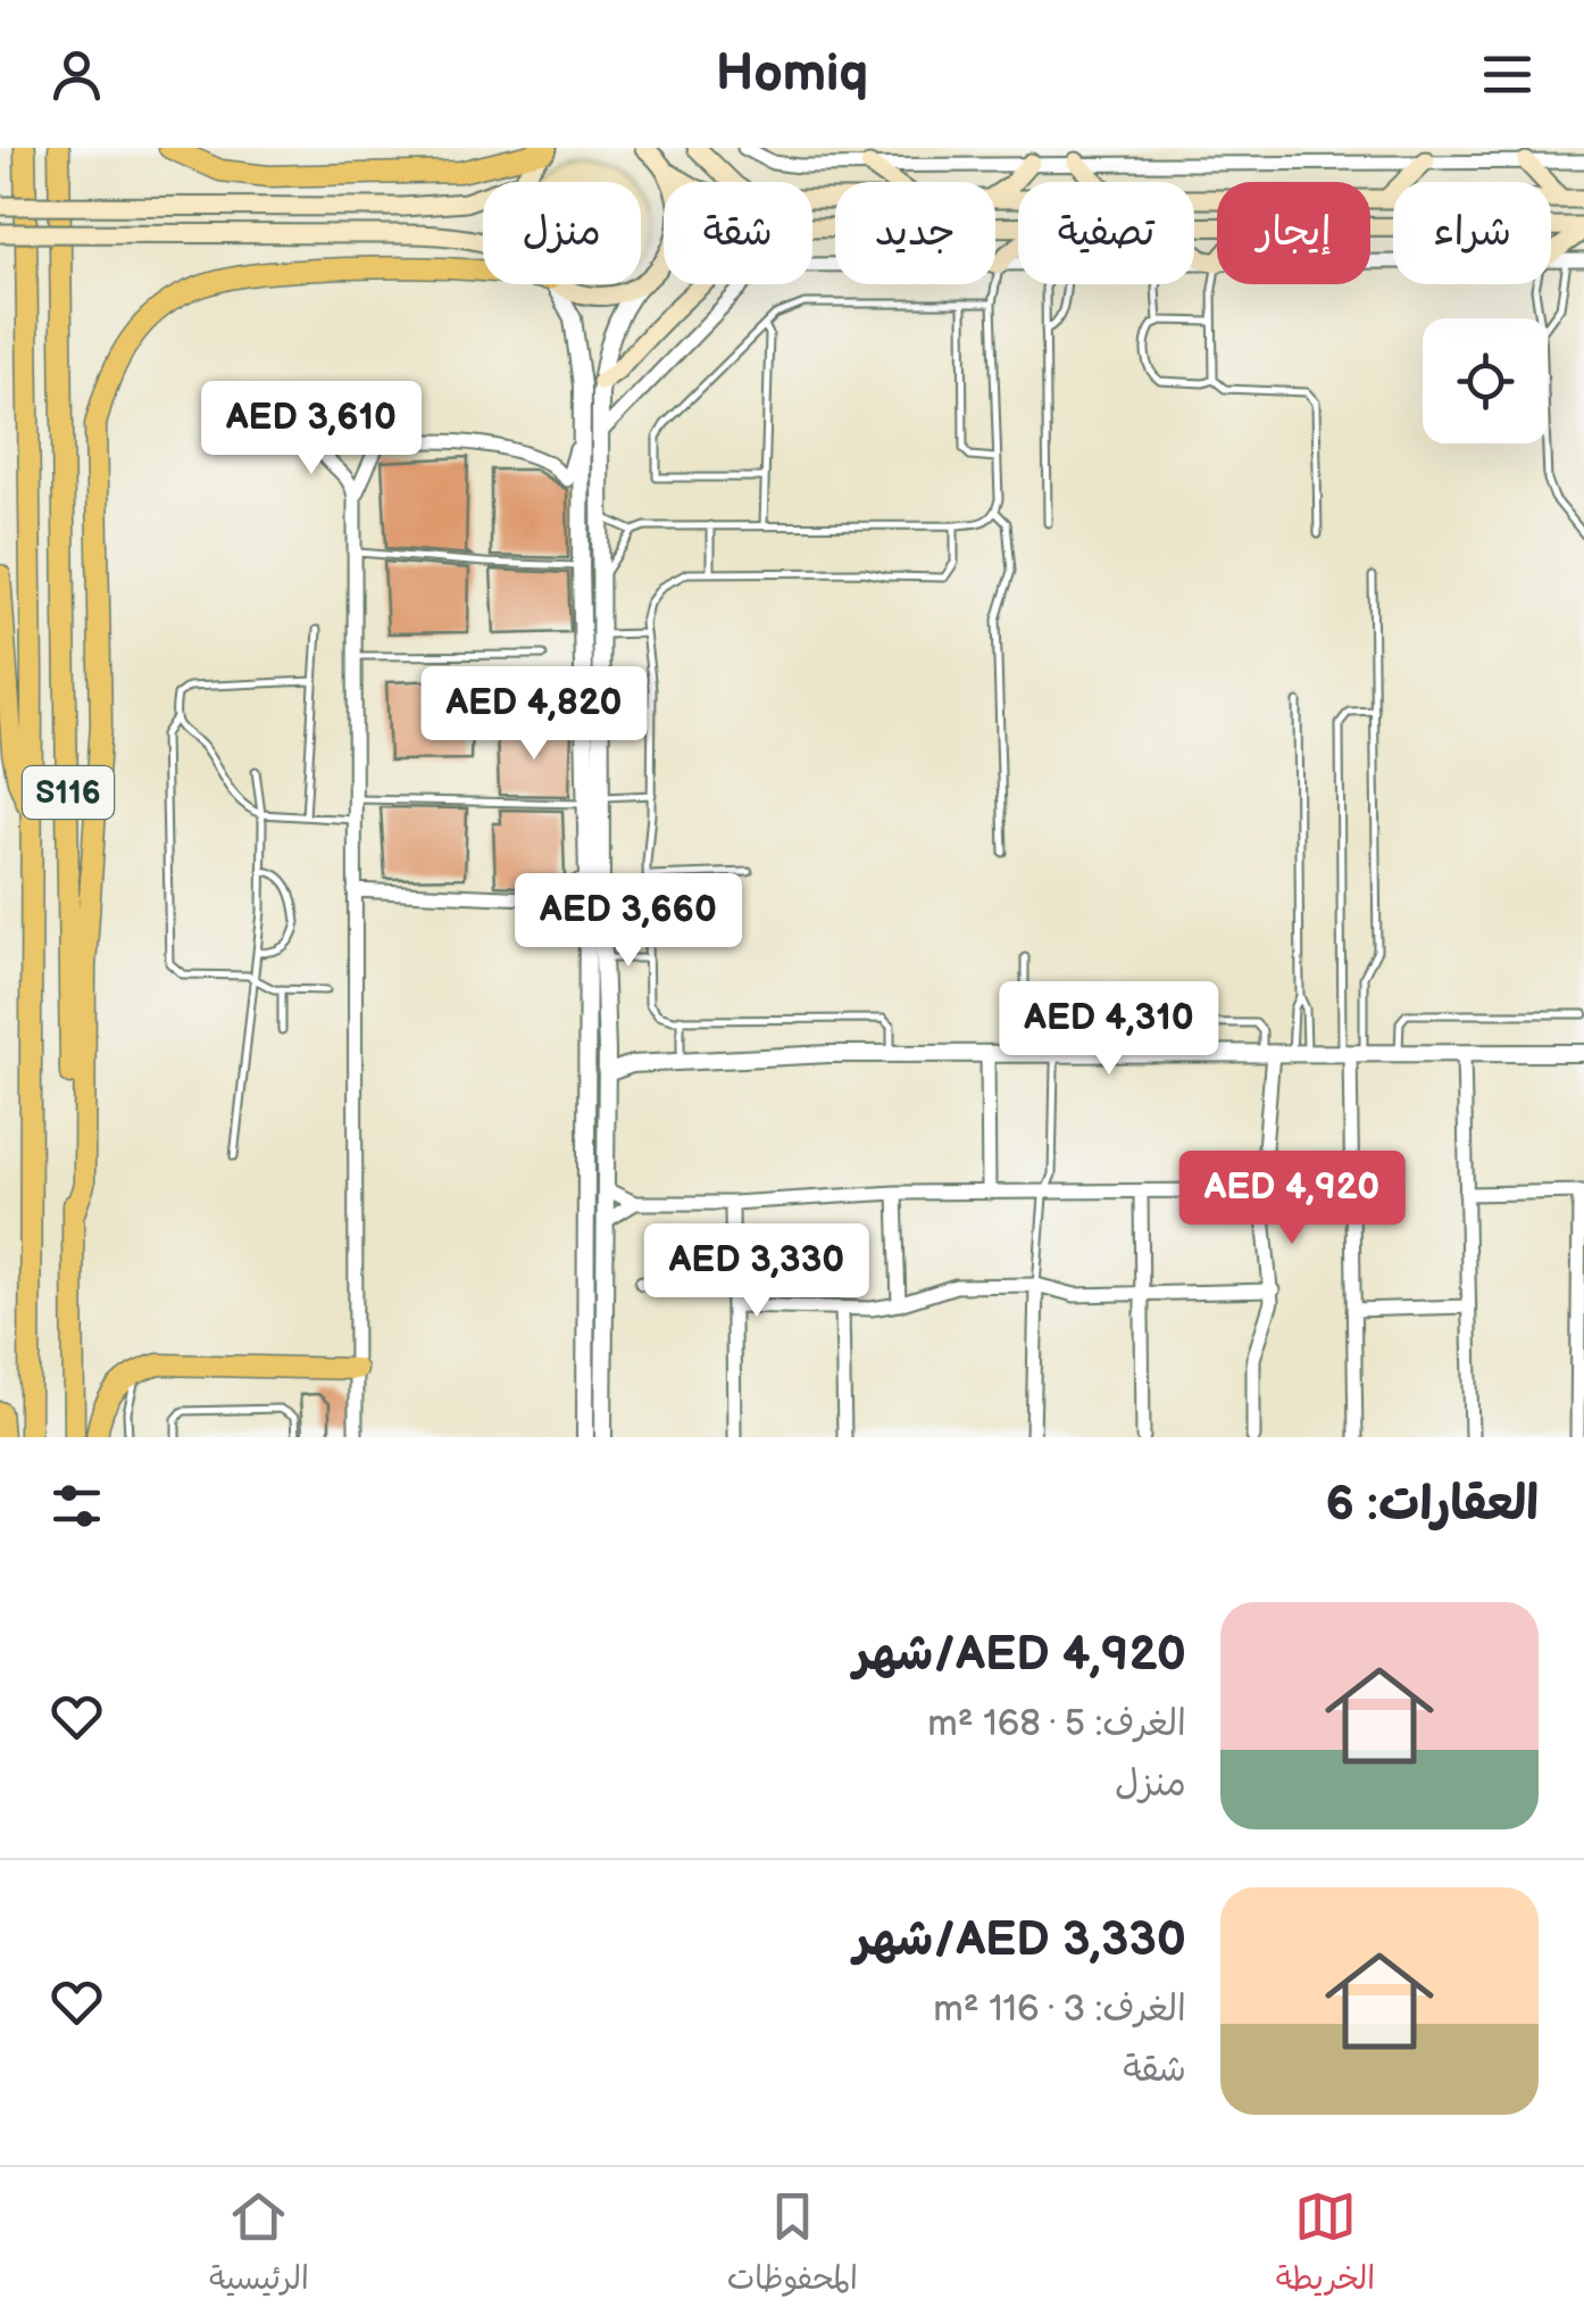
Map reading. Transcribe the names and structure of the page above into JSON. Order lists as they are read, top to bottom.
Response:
{
  "streets": {
    "highway": ["S116"]
  },
  "page": {
    "header": "Homiq",
    "chip": [
      "شراء",
      "إيجار",
      "تصفية",
      "جديد",
      "شقة",
      "منزل"
    ],
    "price": [
      "AED 3,610",
      "AED 4,820",
      "AED 3,660",
      "AED 4,310",
      "AED 4,920",
      "AED 3,330"
    ],
    "heading": "العقارات: 6",
    "list": [
      {
        "name": "AED 4,920/شهر",
        "note": "الغرف: 5 · 168 m² · منزل"
      },
      {
        "name": "AED 3,330/شهر",
        "note": "الغرف: 3 · 116 m² · شقة"
      }
    ],
    "tabs": ["الخريطة", "المحفوظات", "الرئيسية"]
  }
}
